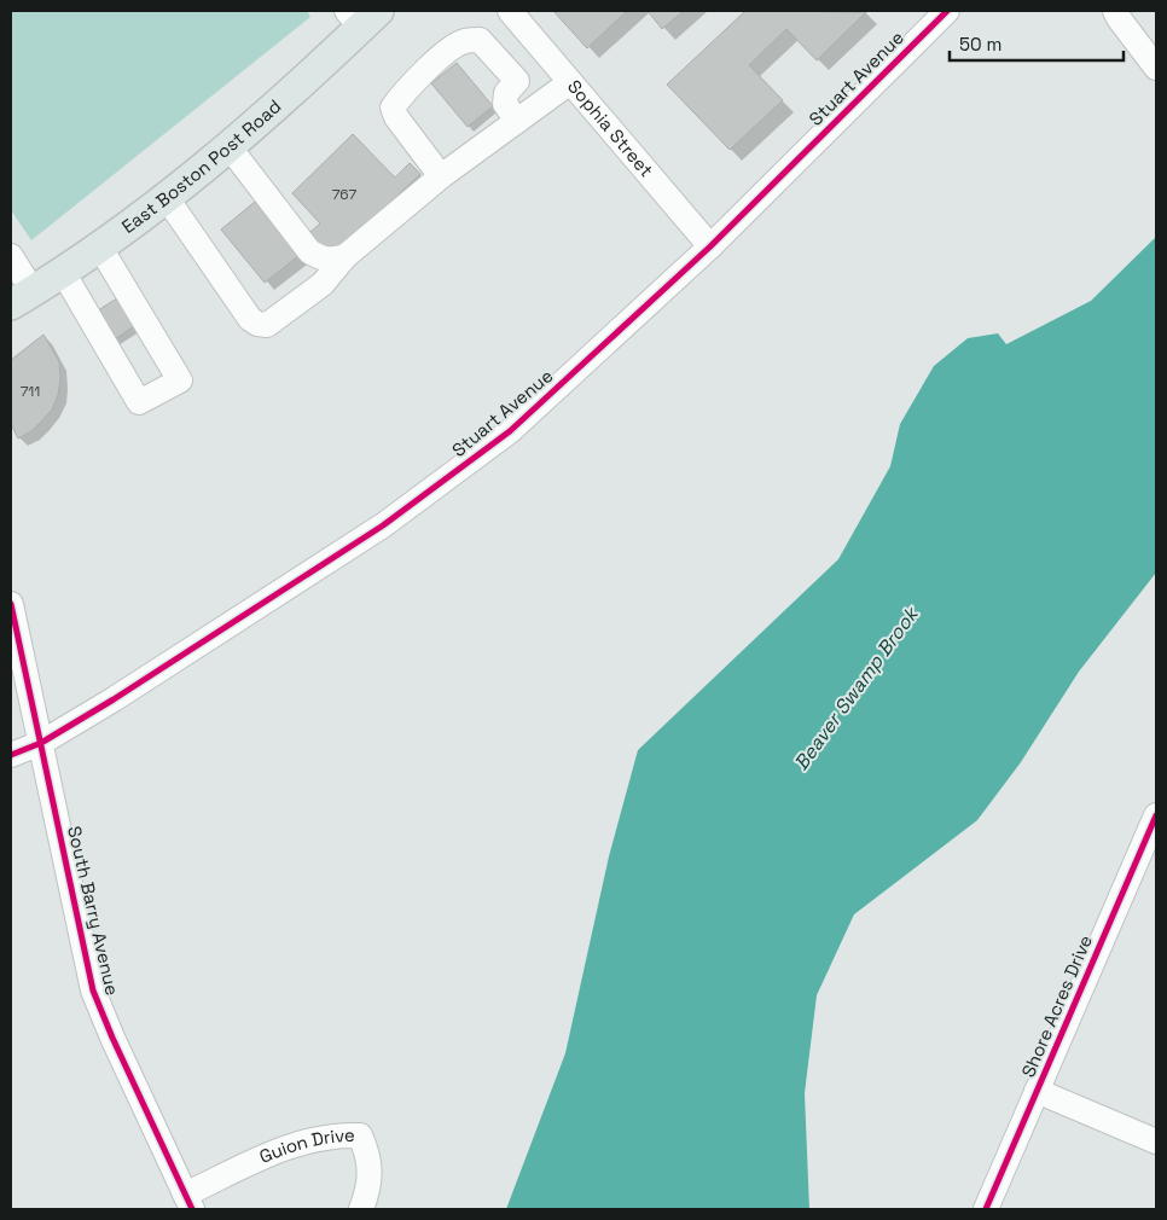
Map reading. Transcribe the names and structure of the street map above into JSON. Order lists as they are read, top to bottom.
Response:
{
  "streets": {
    "main road": ["East Boston Post Road"],
    "street": [
      "Stuart Avenue",
      "Sophia Street",
      "South Barry Avenue",
      "Shore Acres Drive",
      "Guion Drive"
    ]
  },
  "crossings": [
    ["Stuart Avenue", "Sophia Street"],
    ["Stuart Avenue", "South Barry Avenue"],
    ["South Barry Avenue", "Guion Drive"]
  ],
  "water": ["Beaver Swamp Brook"],
  "house_numbers": ["767", "711"],
  "scale_bar": "50 m"
}
